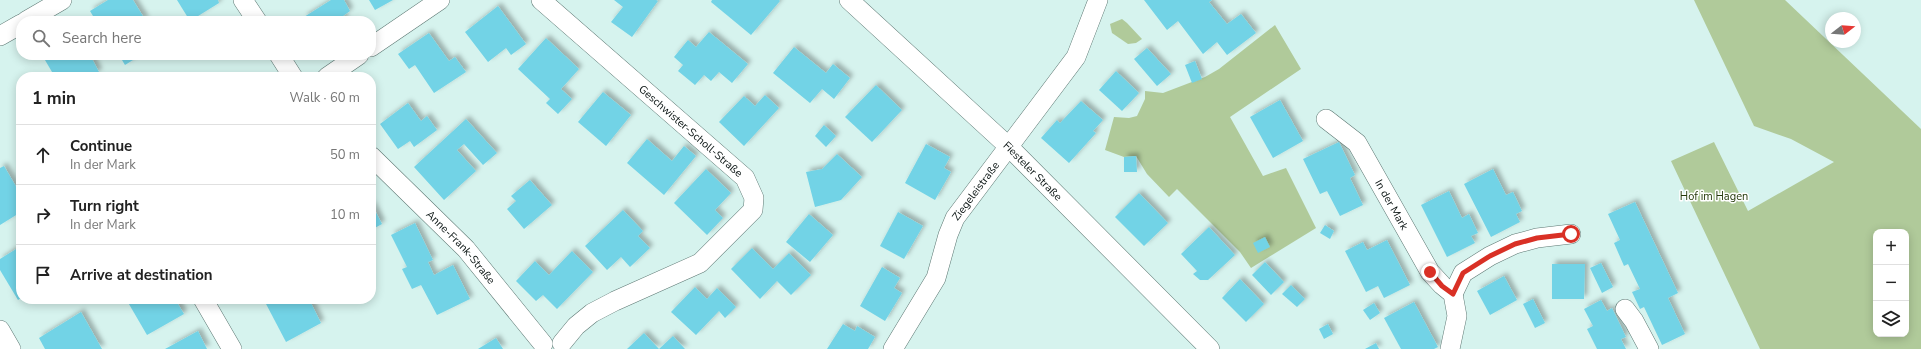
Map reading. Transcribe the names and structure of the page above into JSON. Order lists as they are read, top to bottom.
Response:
{
  "streets": {
    "street": [
      "Geschwister-Scholl-Straße",
      "Fiesteler Straße",
      "Ziegeleistraße",
      "In der Mark",
      "Anne-Frank-Straße"
    ]
  },
  "crossings": [
    ["Fiesteler Straße", "Ziegeleistraße"]
  ],
  "parks": ["Hof im Hagen"],
  "north": "right",
  "page": {
    "search": "Search here",
    "heading": ["1 min", "Walk · 60 m"],
    "list": [
      ["Continue", "In der Mark", "50 m"],
      ["Turn right", "In der Mark", "10 m"],
      "Arrive at destination"
    ],
    "map_buttons": ["+", "−"]
  }
}
